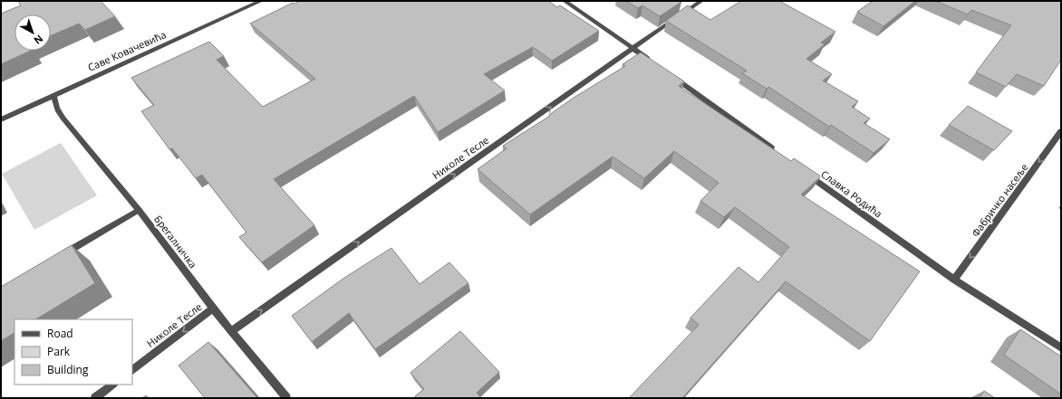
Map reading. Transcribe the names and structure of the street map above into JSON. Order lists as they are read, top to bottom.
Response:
{
  "streets": {
    "street": [
      "Саве Ковачевића",
      "Николе Тесле",
      "Славка Родића",
      "Фабричко насеље",
      "Брегалничка"
    ]
  },
  "crossings": [
    ["Саве Ковачевића", "Брегалничка"],
    ["Николе Тесле", "Брегалничка"],
    ["Славка Родића", "Фабричко насеље"]
  ],
  "one_way": ["Фабричко насеље"],
  "legend": ["Road", "Park", "Building"],
  "north": "bottom right"
}
